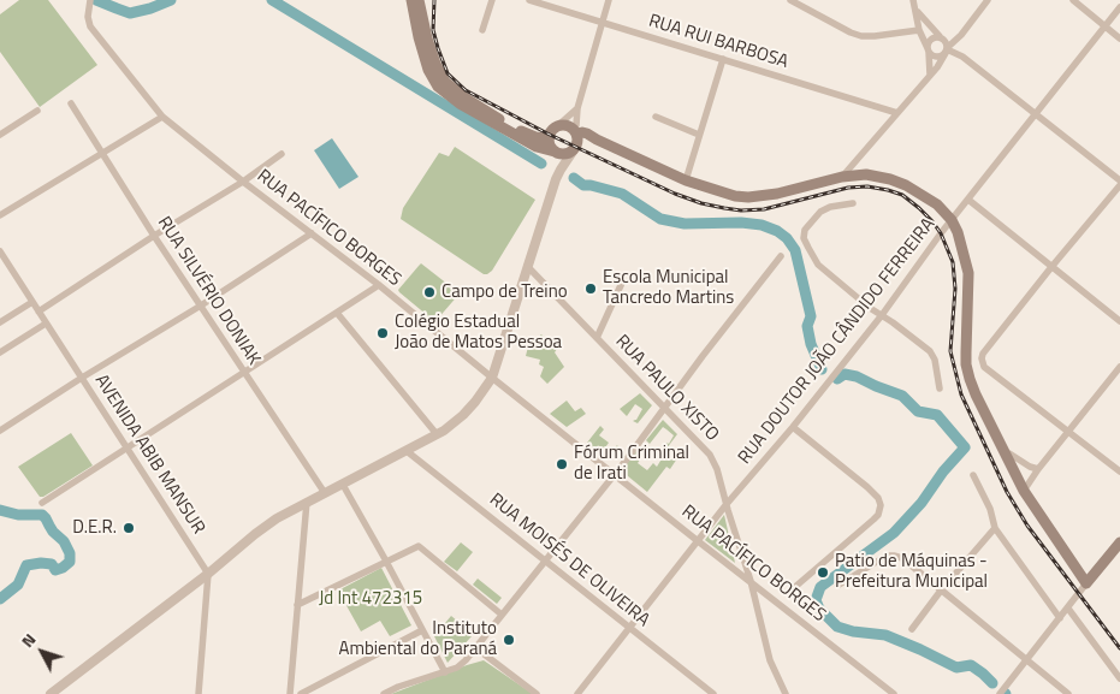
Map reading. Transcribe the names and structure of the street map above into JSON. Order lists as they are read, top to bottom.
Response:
{
  "streets": {
    "street": [
      "RUA RUI BARBOSA",
      "RUA PACÍFICO BORGES",
      "RUA SILVÉRIO DONIAK",
      "RUA DOUTOR JOÃO CÂNDIDO FERREIRA",
      "RUA PAULO XISTO",
      "AVENIDA ABIB MANSUR",
      "RUA MOISÉS DE OLIVEIRA"
    ]
  },
  "crossings": [
    ["RUA PACÍFICO BORGES", "RUA DOUTOR JOÃO CÂNDIDO FERREIRA"],
    ["RUA PACÍFICO BORGES", "RUA PAULO XISTO"],
    ["RUA DOUTOR JOÃO CÂNDIDO FERREIRA", "RUA PAULO XISTO"],
    ["RUA DOUTOR JOÃO CÂNDIDO FERREIRA", "RUA MOISÉS DE OLIVEIRA"]
  ],
  "parks": ["Jd Int 472315"],
  "places": [
    "Escola Municipal Tancredo Martins",
    "Campo de Treino",
    "Colégio Estadual João de Matos Pessoa",
    "Fórum Criminal de Irati",
    "D.E.R.",
    "Patio de Máquinas - Prefeitura Municipal",
    "Instituto Ambiental do Paraná"
  ],
  "north": "top left"
}
